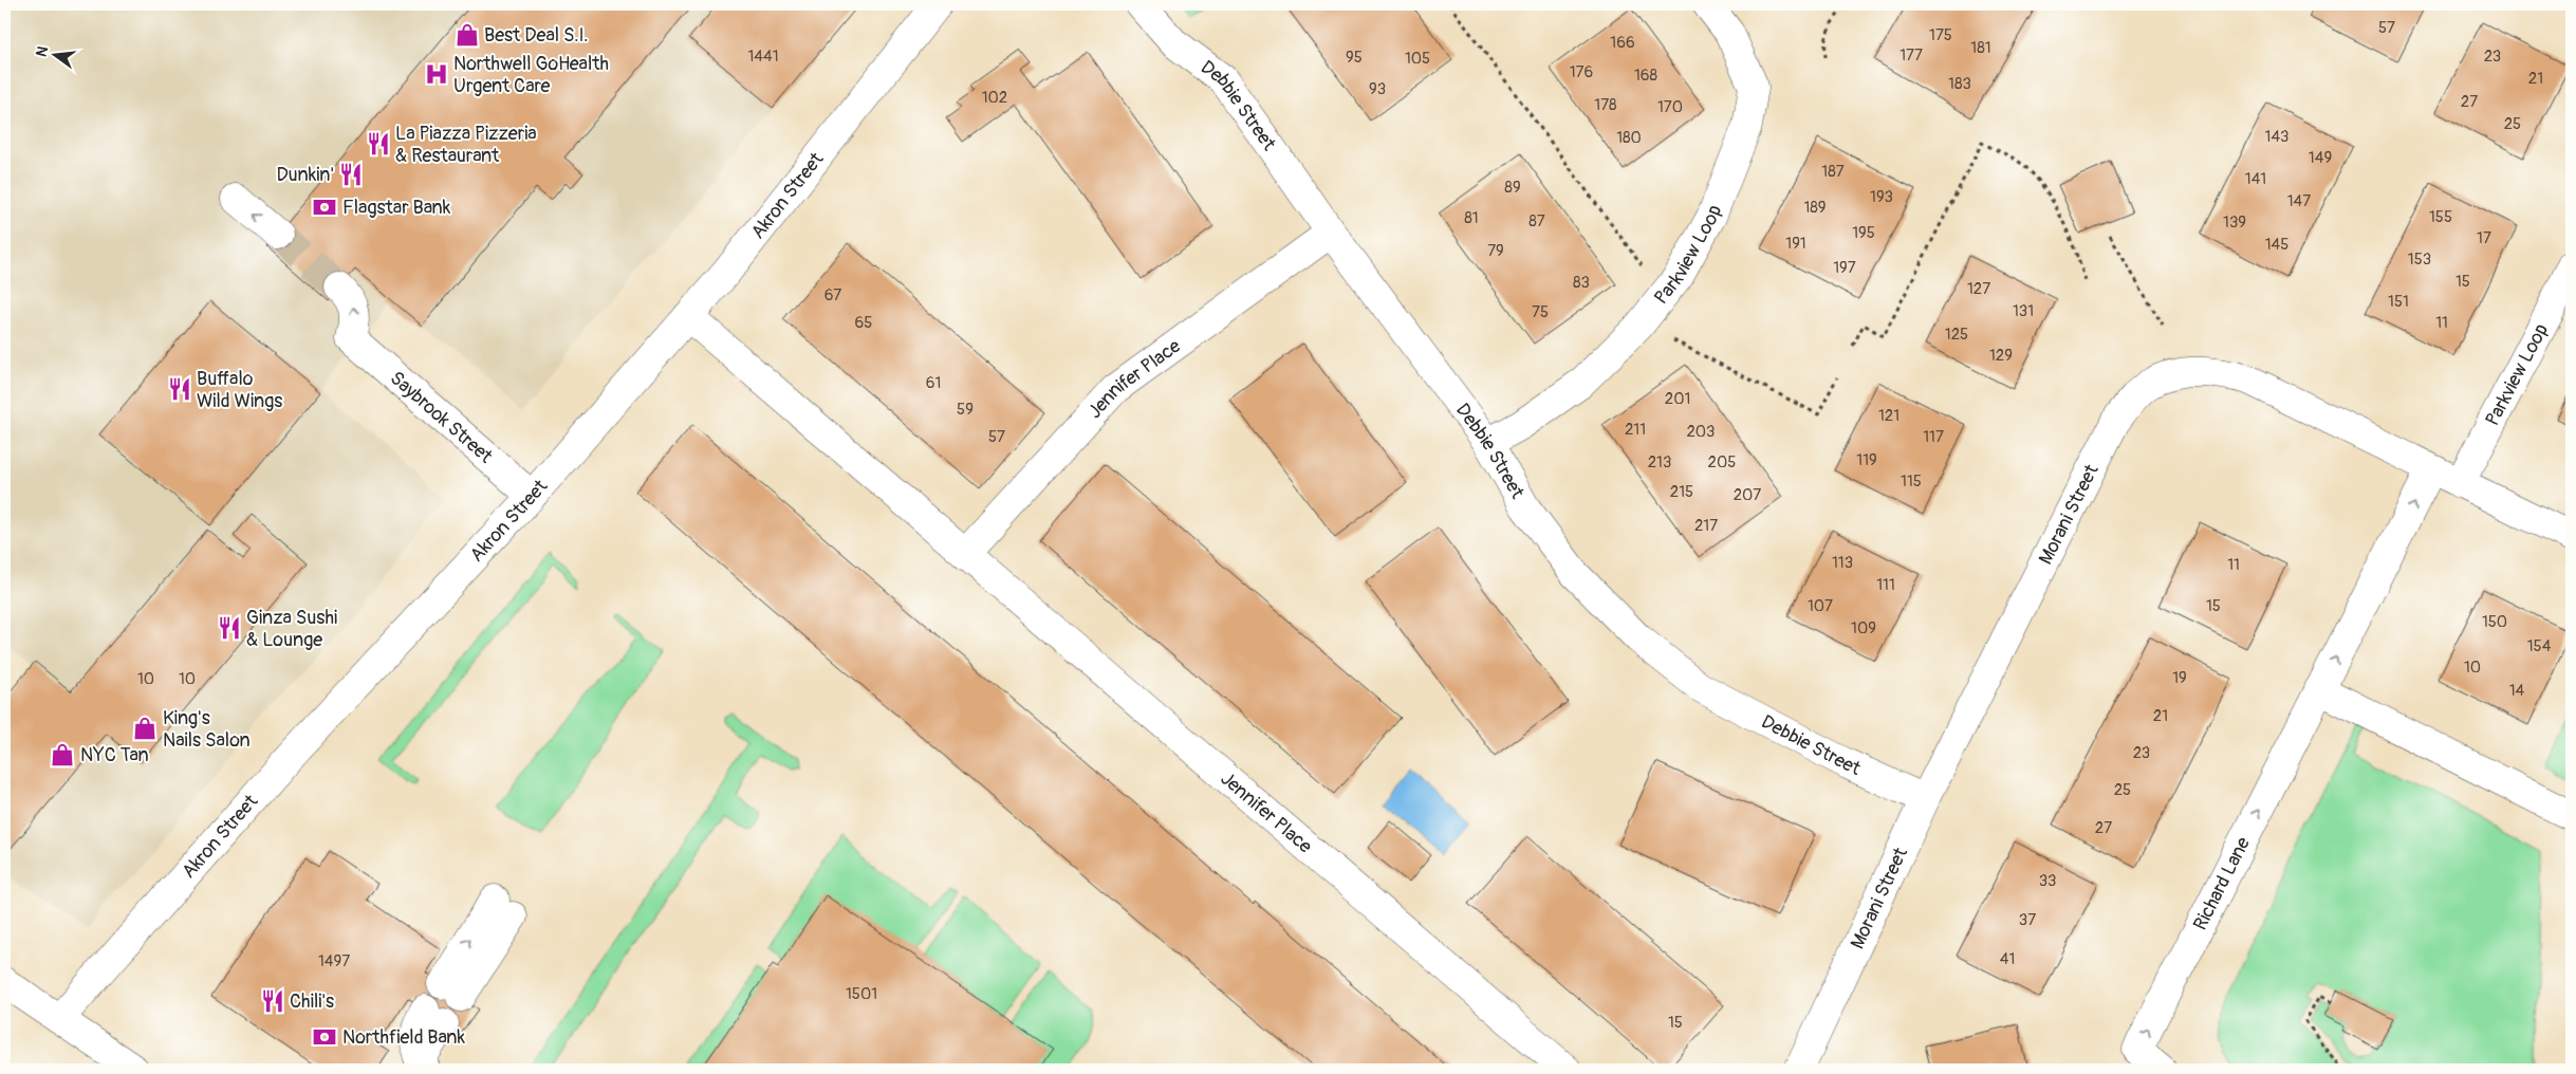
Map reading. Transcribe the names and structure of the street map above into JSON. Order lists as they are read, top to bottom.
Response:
{
  "streets": {
    "street": [
      "Debbie Street",
      "Akron Street",
      "Parkview Loop",
      "Jennifer Place",
      "Saybrook Street",
      "Morani Street",
      "Richard Lane"
    ]
  },
  "crossings": [
    ["Debbie Street", "Parkview Loop"],
    ["Debbie Street", "Jennifer Place"],
    ["Debbie Street", "Morani Street"],
    ["Akron Street", "Jennifer Place"],
    ["Akron Street", "Saybrook Street"],
    ["Parkview Loop", "Morani Street"],
    ["Morani Street", "Richard Lane"]
  ],
  "one_way": ["Saybrook Street", "Richard Lane"],
  "places": {
    "shop": ["Best Deal S.I.", "King's Nails Salon", "NYC Tan"],
    "hospital": ["Northwell GoHealth Urgent Care"],
    "restaurant": [
      "La Piazza Pizzeria & Restaurant",
      "Dunkin'",
      "Buffalo Wild Wings",
      "Ginza Sushi & Lounge",
      "Chili's"
    ],
    "bank": ["Flagstar Bank", "Northfield Bank"]
  },
  "house_numbers": [
    "57",
    "175",
    "166",
    "181",
    "177",
    "1441",
    "23",
    "95",
    "105",
    "176",
    "168",
    "21",
    "183",
    "93",
    "102",
    "27",
    "178",
    "170",
    "25",
    "143",
    "180",
    "149",
    "187",
    "141",
    "89",
    "193",
    "147",
    "189",
    "155",
    "81",
    "87",
    "139",
    "195",
    "17",
    "191",
    "145",
    "79",
    "153",
    "197",
    "15",
    "83",
    "127",
    "67",
    "151",
    "131",
    "75",
    "65",
    "11",
    "125",
    "129",
    "61",
    "201",
    "59",
    "121",
    "211",
    "203",
    "57",
    "117",
    "119",
    "213",
    "205",
    "115",
    "215",
    "207",
    "217",
    "113",
    "11",
    "111",
    "107",
    "15",
    "150",
    "109",
    "154",
    "10",
    "19",
    "10",
    "10",
    "14",
    "21",
    "23",
    "25",
    "27",
    "33",
    "37",
    "41",
    "1497",
    "1501",
    "15"
  ],
  "north": "left"
}
